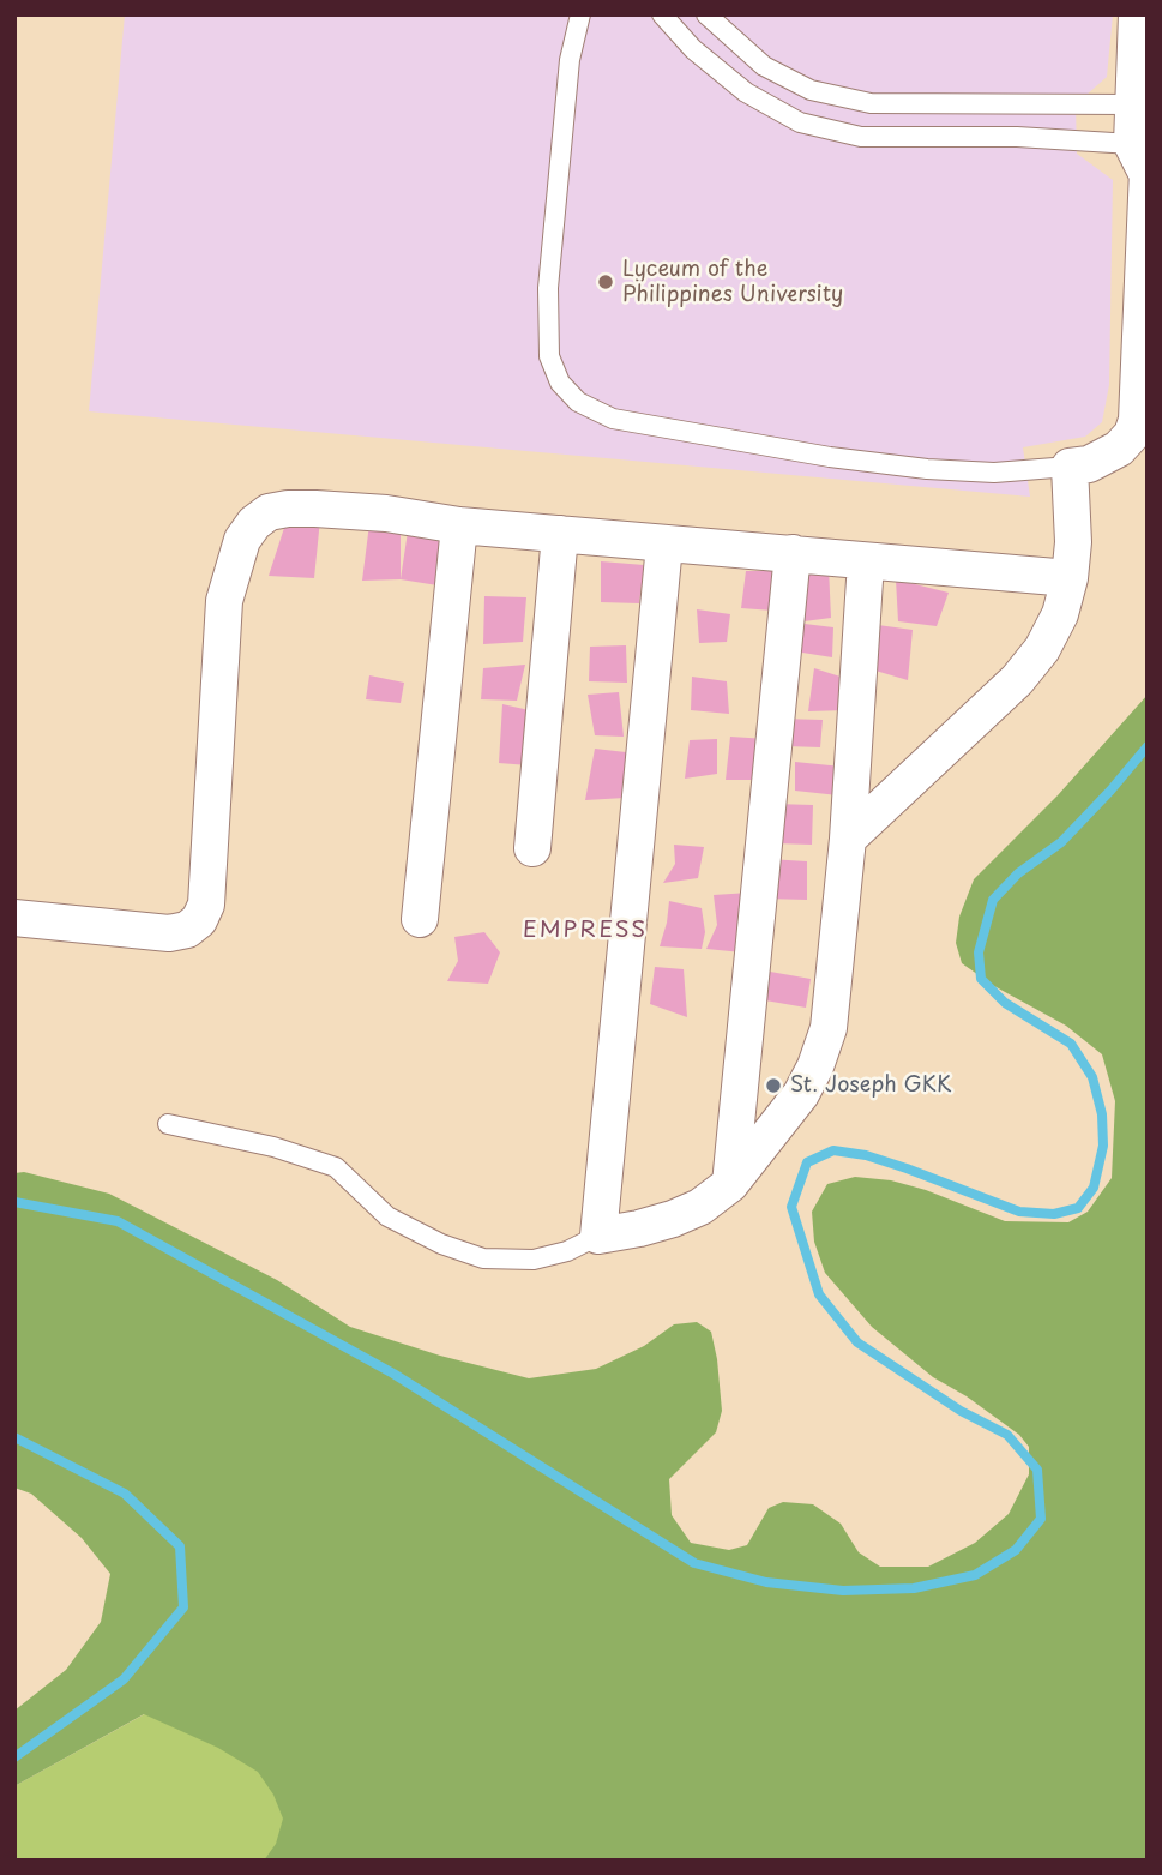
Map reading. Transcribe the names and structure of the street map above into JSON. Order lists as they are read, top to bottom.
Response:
{
  "districts": ["EMPRESS"],
  "places": ["Lyceum of the Philippines University", "St. Joseph GKK"]
}
